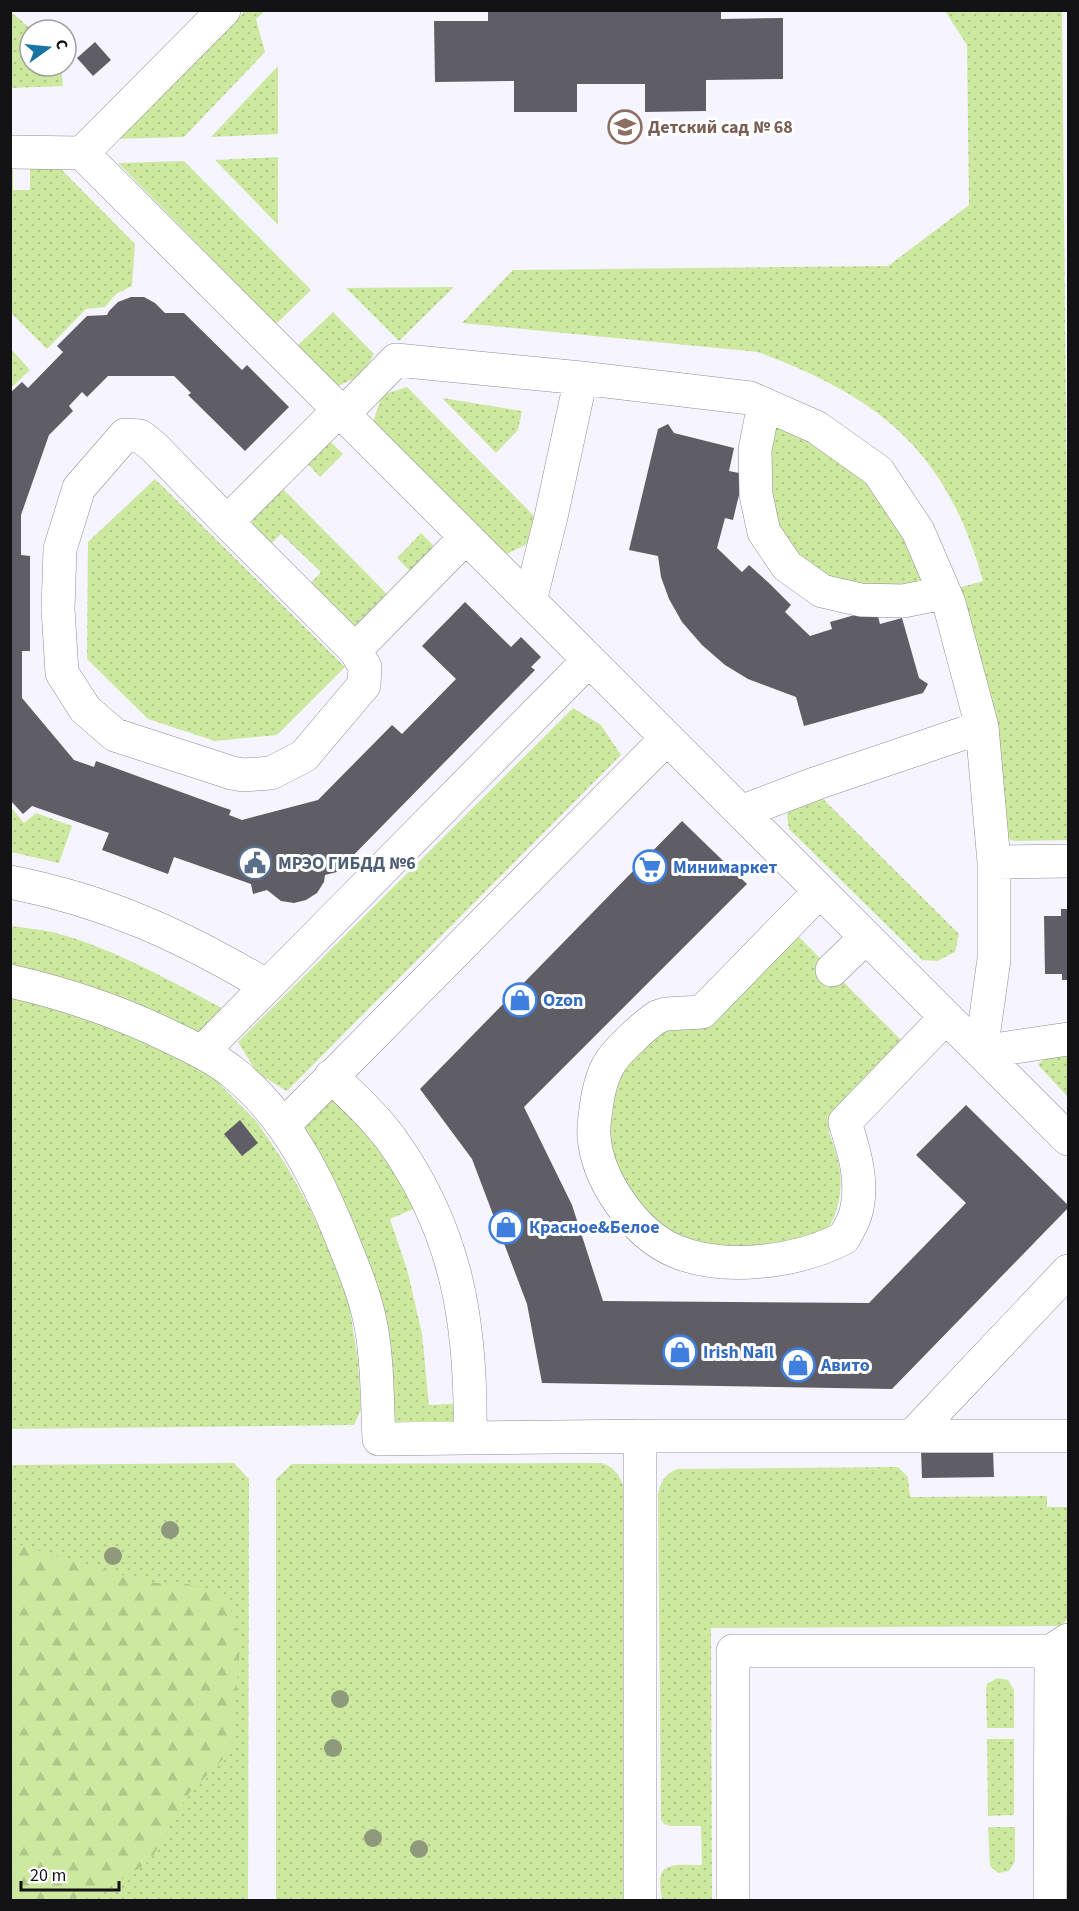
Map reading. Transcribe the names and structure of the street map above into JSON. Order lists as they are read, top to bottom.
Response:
{
  "places": {
    "school or university": ["Детский сад № 68"],
    "public building": ["МРЭО ГИБДД №6"],
    "supermarket": ["Минимаркет"],
    "shop": [
      "Ozon",
      "Красное&Белое",
      "Irish Nail",
      "Авито"
    ]
  },
  "scale_bar": "20 m",
  "north": "right"
}
